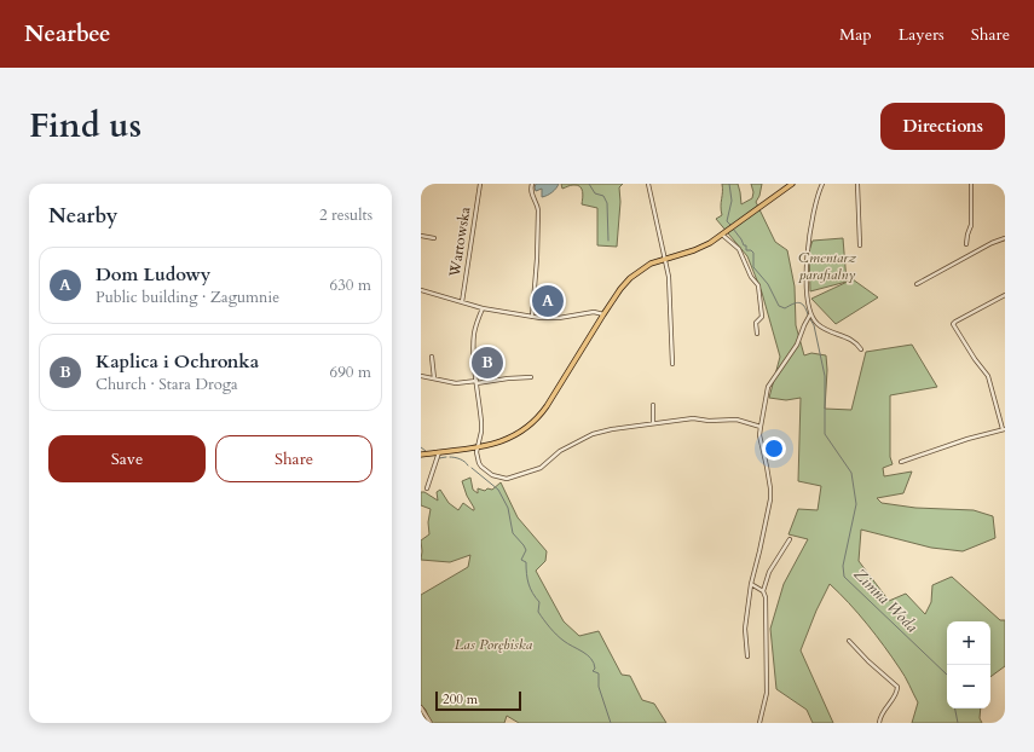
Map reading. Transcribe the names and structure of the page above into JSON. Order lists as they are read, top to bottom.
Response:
{
  "streets": {
    "street": ["Wartowska"]
  },
  "water": ["Zimna Woda"],
  "parks": ["Cmentarz parafialny", "Las Porębiska"],
  "scale_bar": "200 m",
  "page": {
    "header": "Nearbee",
    "nav": ["Map", "Layers", "Share"],
    "title": "Find us",
    "buttons": [
      "Directions",
      ["Save", "Share"]
    ],
    "heading": ["Nearby", "2 results"],
    "list": [
      {
        "mark": "A",
        "name": "Dom Ludowy",
        "note": "Public building · Zagumnie",
        "value": "630 m"
      },
      {
        "mark": "B",
        "name": "Kaplica i Ochronka",
        "note": "Church · Stara Droga",
        "value": "690 m"
      }
    ],
    "pins": ["A", "B"],
    "map_buttons": ["+", "−"],
    "scale": "200 m"
  }
}
